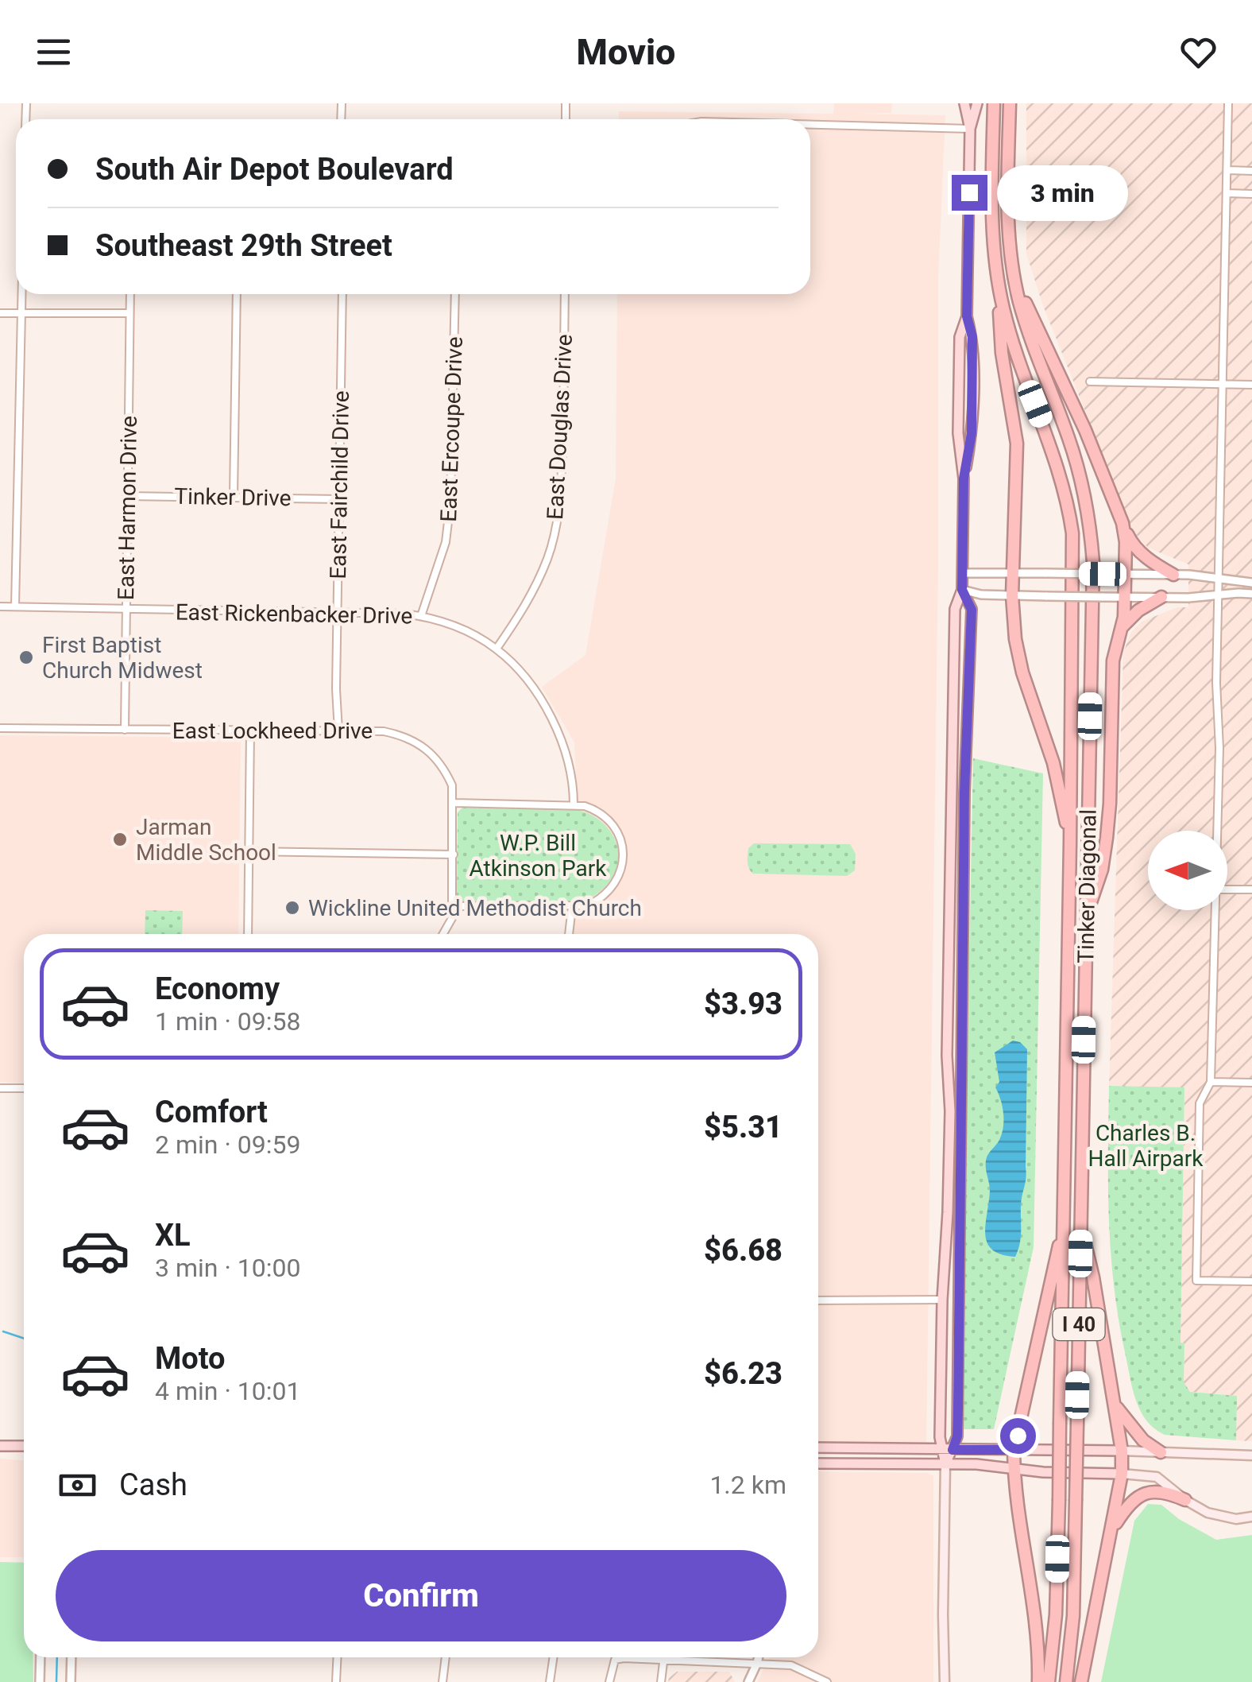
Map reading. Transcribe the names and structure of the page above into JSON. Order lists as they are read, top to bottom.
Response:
{
  "streets": {
    "highway": ["Tinker Diagonal", "I 40"],
    "street": [
      "East Douglas Drive",
      "East Ercoupe Drive",
      "East Fairchild Drive",
      "Tinker Drive",
      "East Harmon Drive",
      "East Rickenbacker Drive",
      "East Lockheed Drive"
    ]
  },
  "crossings": [
    ["East Douglas Drive", "East Rickenbacker Drive"],
    ["East Ercoupe Drive", "East Rickenbacker Drive"],
    ["East Fairchild Drive", "Tinker Drive"],
    ["East Fairchild Drive", "East Rickenbacker Drive"],
    ["East Fairchild Drive", "East Lockheed Drive"],
    ["Tinker Drive", "East Harmon Drive"],
    ["East Harmon Drive", "East Rickenbacker Drive"],
    ["East Harmon Drive", "East Lockheed Drive"]
  ],
  "parks": ["W.P. Bill Atkinson Park", "Charles B. Hall Airpark"],
  "places": ["First Baptist Church Midwest", "Jarman Middle School", "Wickline United Methodist Church"],
  "north": "left",
  "page": {
    "header": "Movio",
    "banner": ["South Air Depot Boulevard", "Southeast 29th Street"],
    "bubble": "3 min",
    "list": [
      {
        "name": "Economy",
        "note": "1 min · 09:58",
        "value": "$3.93"
      },
      {
        "name": "Comfort",
        "note": "2 min · 09:59",
        "value": "$5.31"
      },
      {
        "name": "XL",
        "note": "3 min · 10:00",
        "value": "$6.68"
      },
      {
        "name": "Moto",
        "note": "4 min · 10:01",
        "value": "$6.23"
      }
    ],
    "pay": ["Cash", "1.2 km"],
    "buttons": "Confirm"
  }
}
